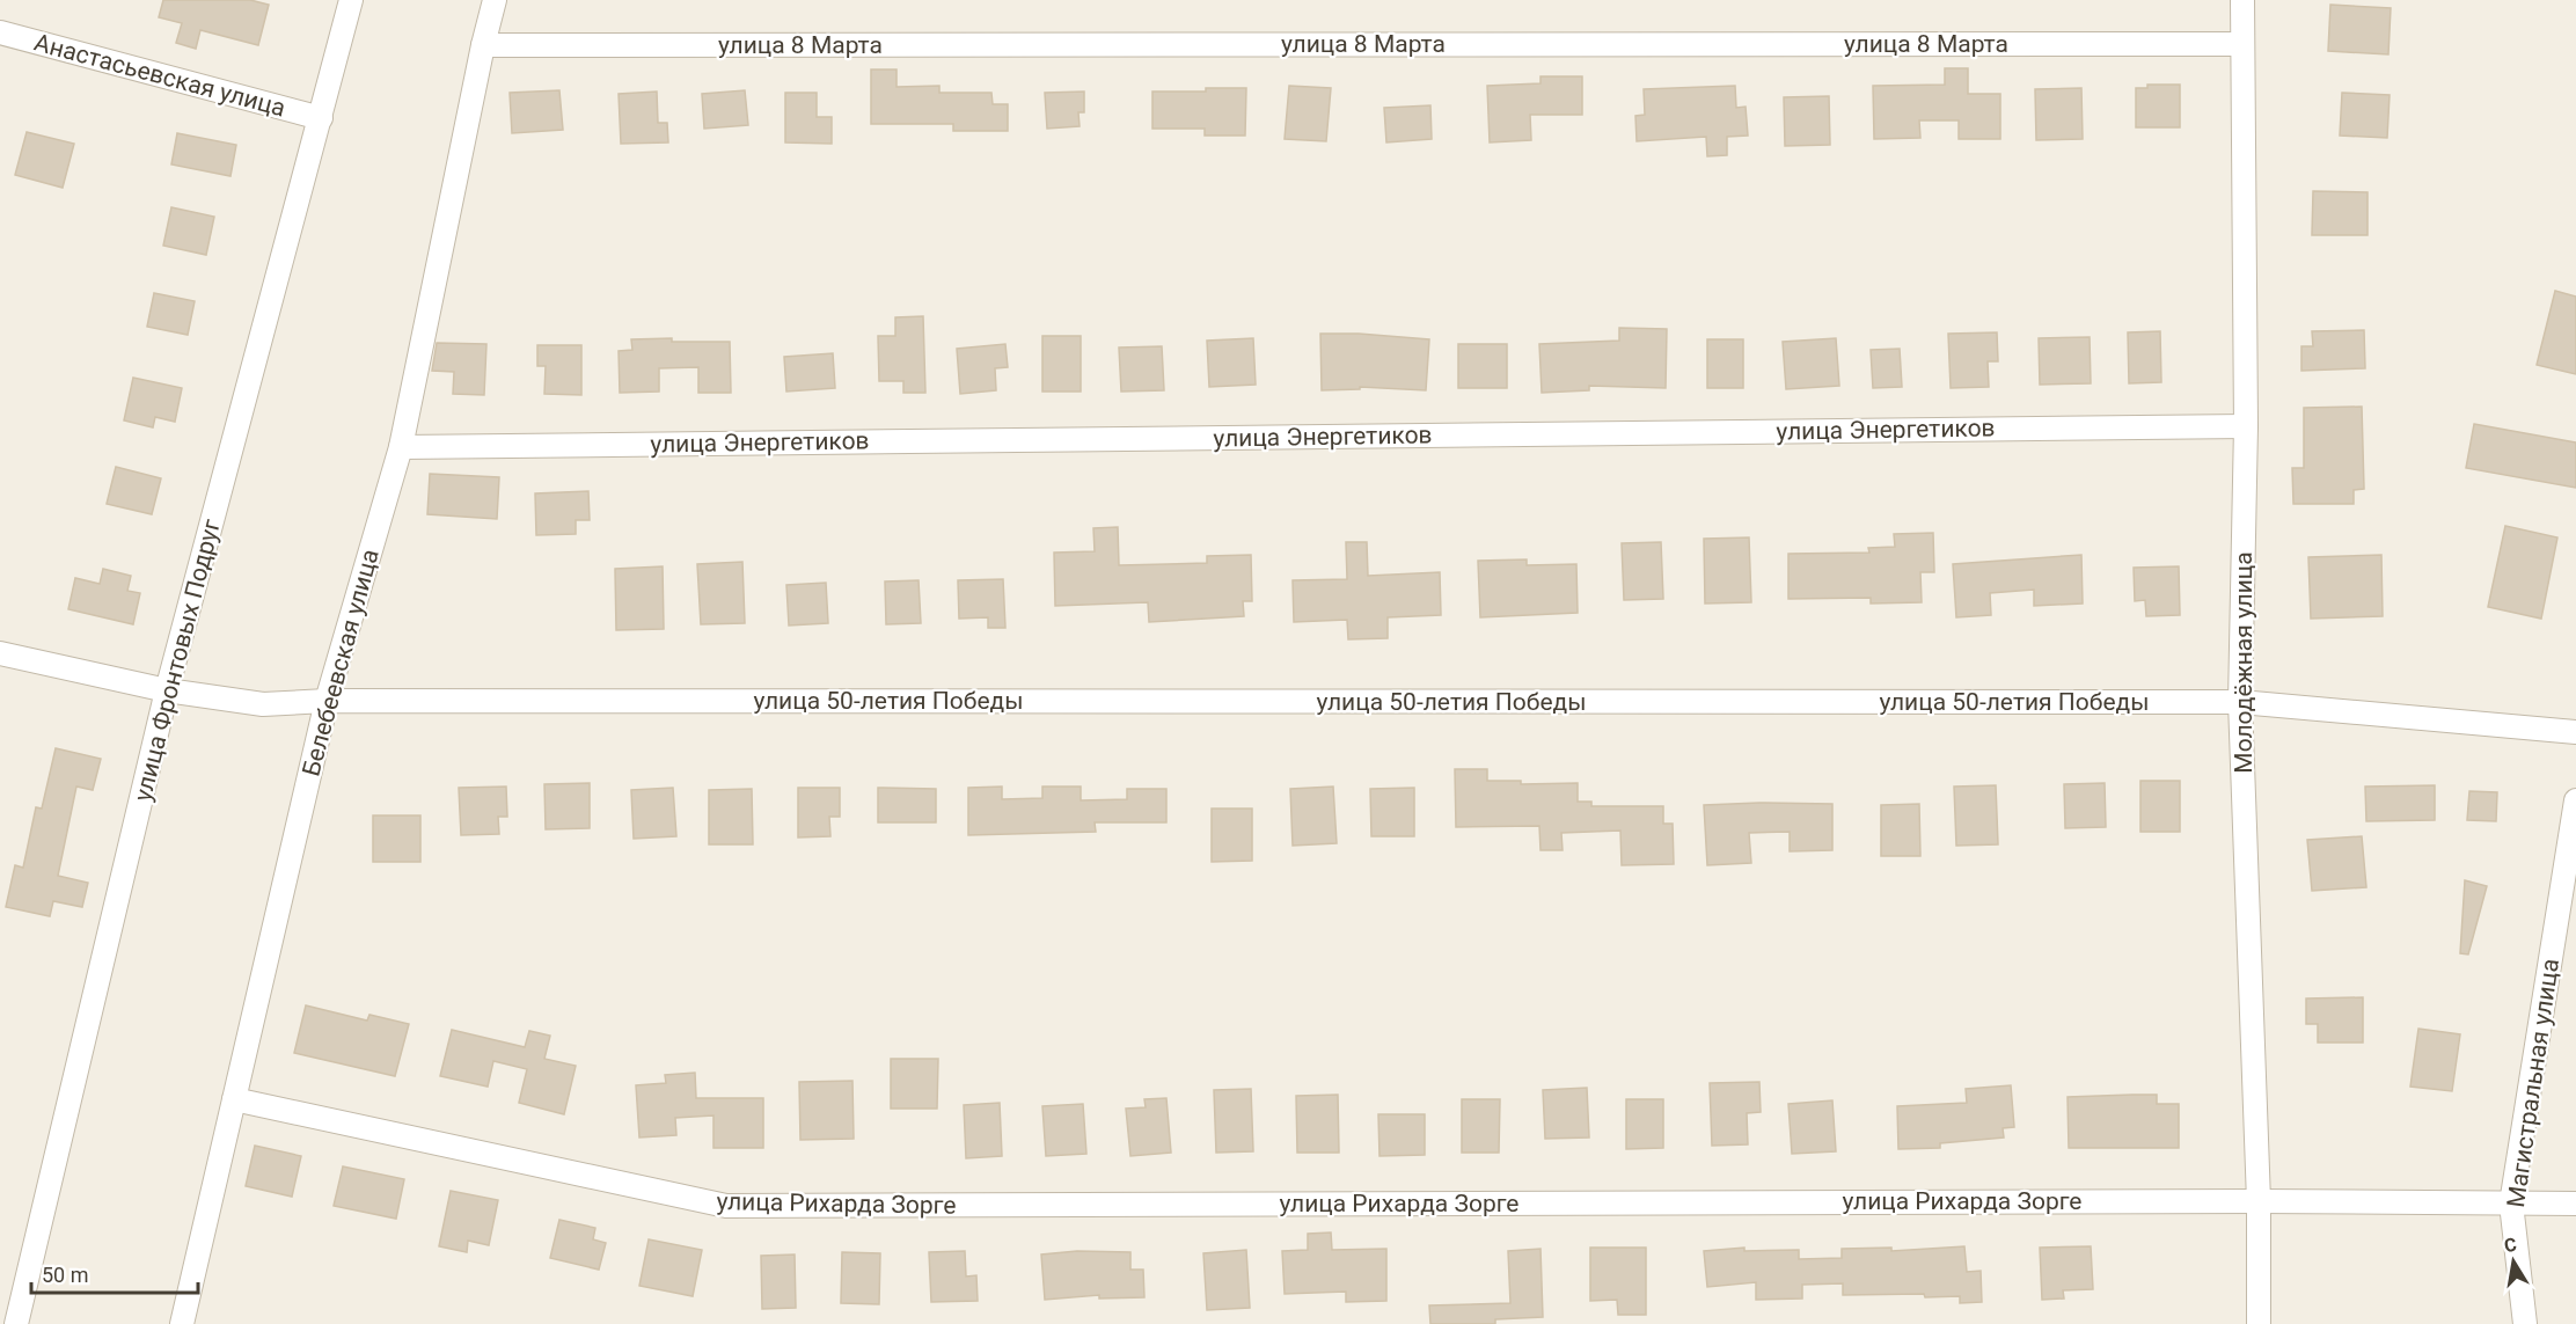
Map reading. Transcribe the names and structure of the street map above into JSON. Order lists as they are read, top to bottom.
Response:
{
  "streets": {
    "street": [
      "улица 8 Марта",
      "Анастасьевская улица",
      "улица Энергетиков",
      "улица Фронтовых Подруг",
      "Белебеевская улица",
      "Молодёжная улица",
      "улица 50-летия Победы",
      "Магистральная улица",
      "улица Рихарда Зорге"
    ]
  },
  "crossings": [
    ["улица 8 Марта", "Белебеевская улица"],
    ["улица 8 Марта", "Молодёжная улица"],
    ["Анастасьевская улица", "улица Фронтовых Подруг"],
    ["улица Энергетиков", "Белебеевская улица"],
    ["улица Энергетиков", "Молодёжная улица"],
    ["улица Фронтовых Подруг", "улица 50-летия Победы"],
    ["Белебеевская улица", "улица 50-летия Победы"],
    ["Белебеевская улица", "улица Рихарда Зорге"],
    ["Молодёжная улица", "улица 50-летия Победы"],
    ["Молодёжная улица", "улица Рихарда Зорге"],
    ["Магистральная улица", "улица Рихарда Зорге"]
  ],
  "scale_bar": "50 m",
  "north": "top"
}
